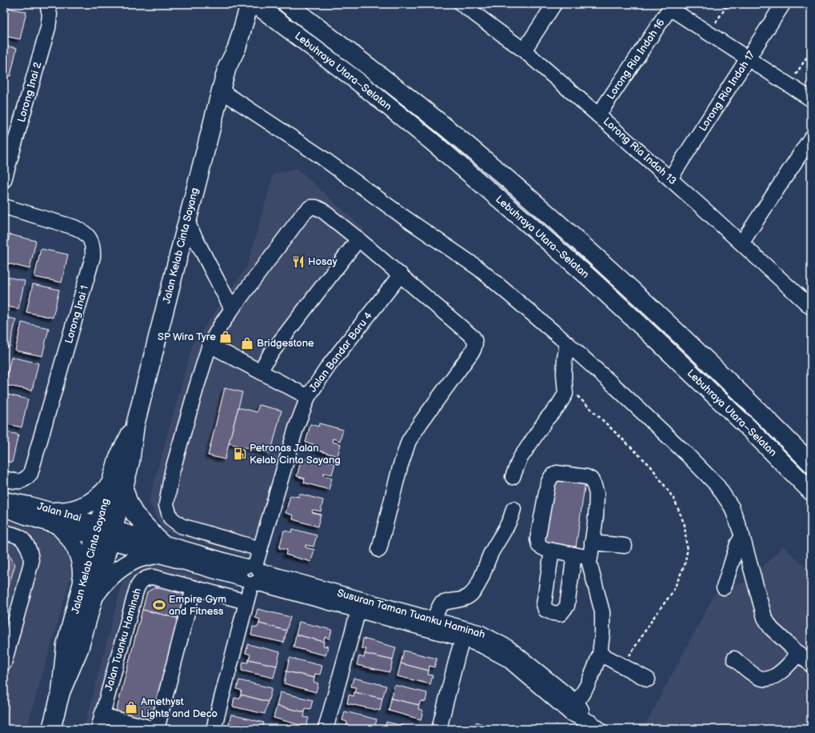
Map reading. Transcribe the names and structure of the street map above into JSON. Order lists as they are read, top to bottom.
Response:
{
  "streets": {
    "main road": ["Lebuhraya Utara–Selatan", "Jalan Kelab Cinta Sayang"],
    "street": [
      "Lorong Ria Indah 16",
      "Lorong Ria Indah 17",
      "Lorong Inai 2",
      "Lorong Ria Indah 13",
      "Lorong Inai 1",
      "Jalan Bandar Baru 4",
      "Jalan Inai",
      "Susuran Taman Tuanku Haminah",
      "Jalan Tuanku Haminah"
    ]
  },
  "crossings": [
    ["Lorong Ria Indah 16", "Lorong Ria Indah 13"],
    ["Lorong Ria Indah 17", "Lorong Ria Indah 13"],
    ["Jalan Kelab Cinta Sayang", "Jalan Inai"],
    ["Jalan Kelab Cinta Sayang", "Susuran Taman Tuanku Haminah"],
    ["Jalan Bandar Baru 4", "Susuran Taman Tuanku Haminah"],
    ["Jalan Bandar Baru 4", "Jalan Tuanku Haminah"],
    ["Jalan Inai", "Susuran Taman Tuanku Haminah"]
  ],
  "places": {
    "restaurant": ["Hosay"],
    "shop": ["SP Wira Tyre", "Bridgestone", "Amethyst Lights and Deco"],
    "fuel station": ["Petronas Jalan Kelab Cinta Sayang"],
    "sports": ["Empire Gym and Fitness"]
  }
}
